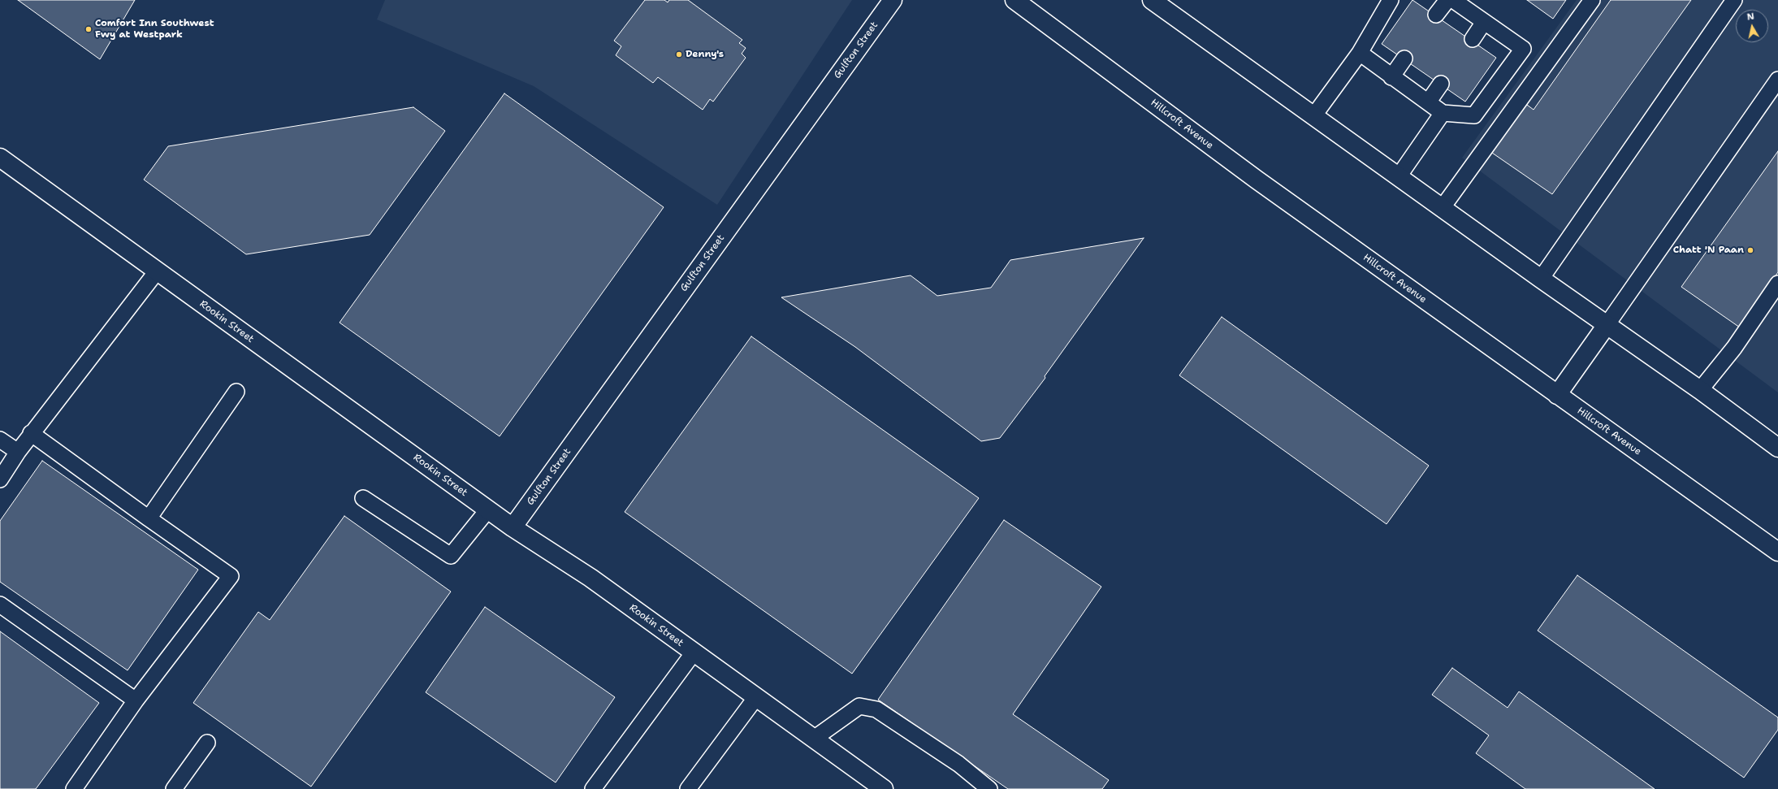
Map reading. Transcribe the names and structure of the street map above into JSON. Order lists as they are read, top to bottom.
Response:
{
  "streets": {
    "main road": ["Gulfton Street", "Hillcroft Avenue", "Rookin Street"]
  },
  "crossings": [
    ["Gulfton Street", "Rookin Street"]
  ],
  "places": ["Comfort Inn Southwest Fwy at Westpark", "Denny's", "Chatt 'N Paan"],
  "north": "top"
}
